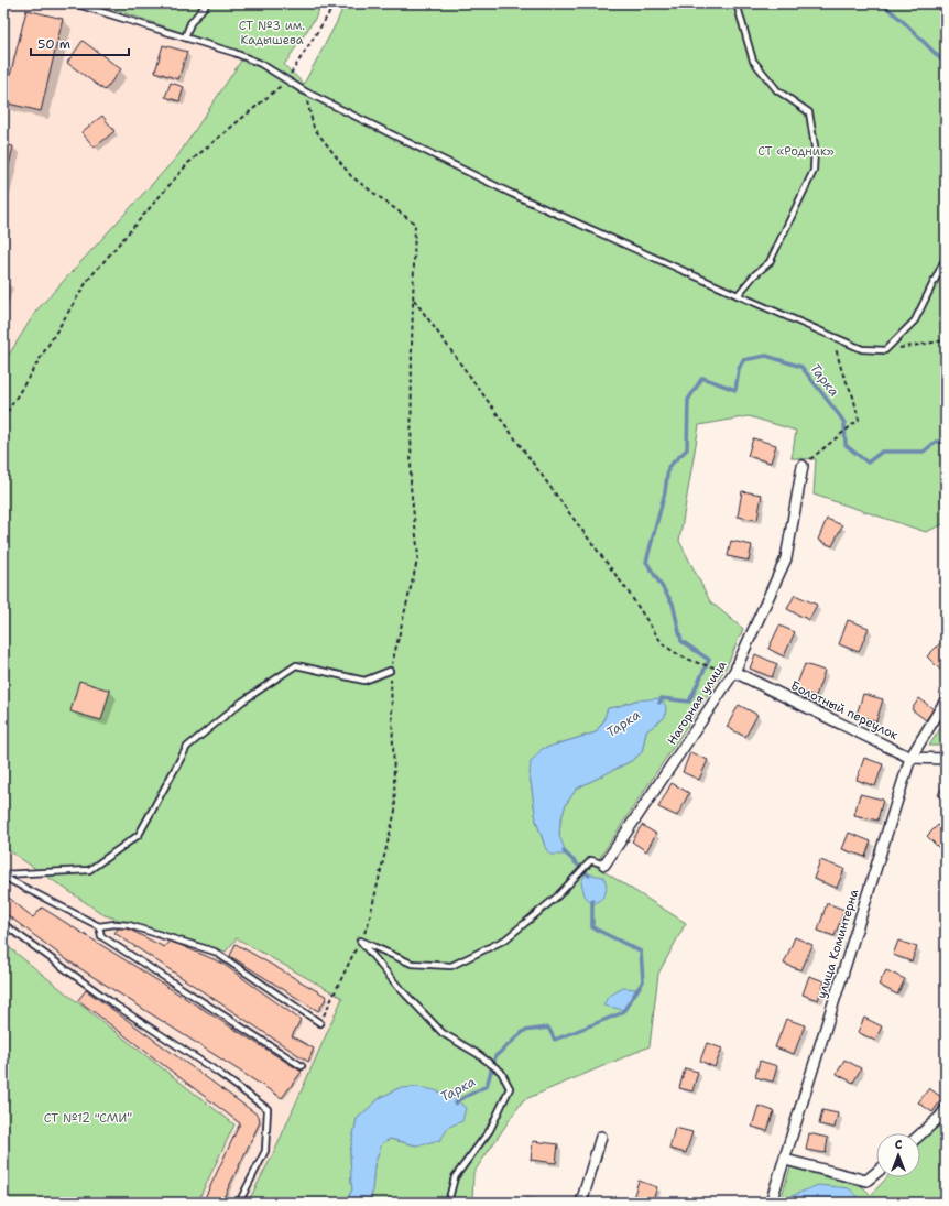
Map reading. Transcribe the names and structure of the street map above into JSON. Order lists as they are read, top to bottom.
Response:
{
  "streets": {
    "street": ["Нагорная улица", "Болотный переулок", "улица Коминтерна"]
  },
  "crossings": [
    ["Нагорная улица", "Болотный переулок"],
    ["Болотный переулок", "улица Коминтерна"]
  ],
  "water": ["Тарка"],
  "parks": ["СТ №3 им. Кадышева", "СТ «Родник»", "СТ №12 \"СМИ\""],
  "scale_bar": "50 m",
  "north": "top"
}
